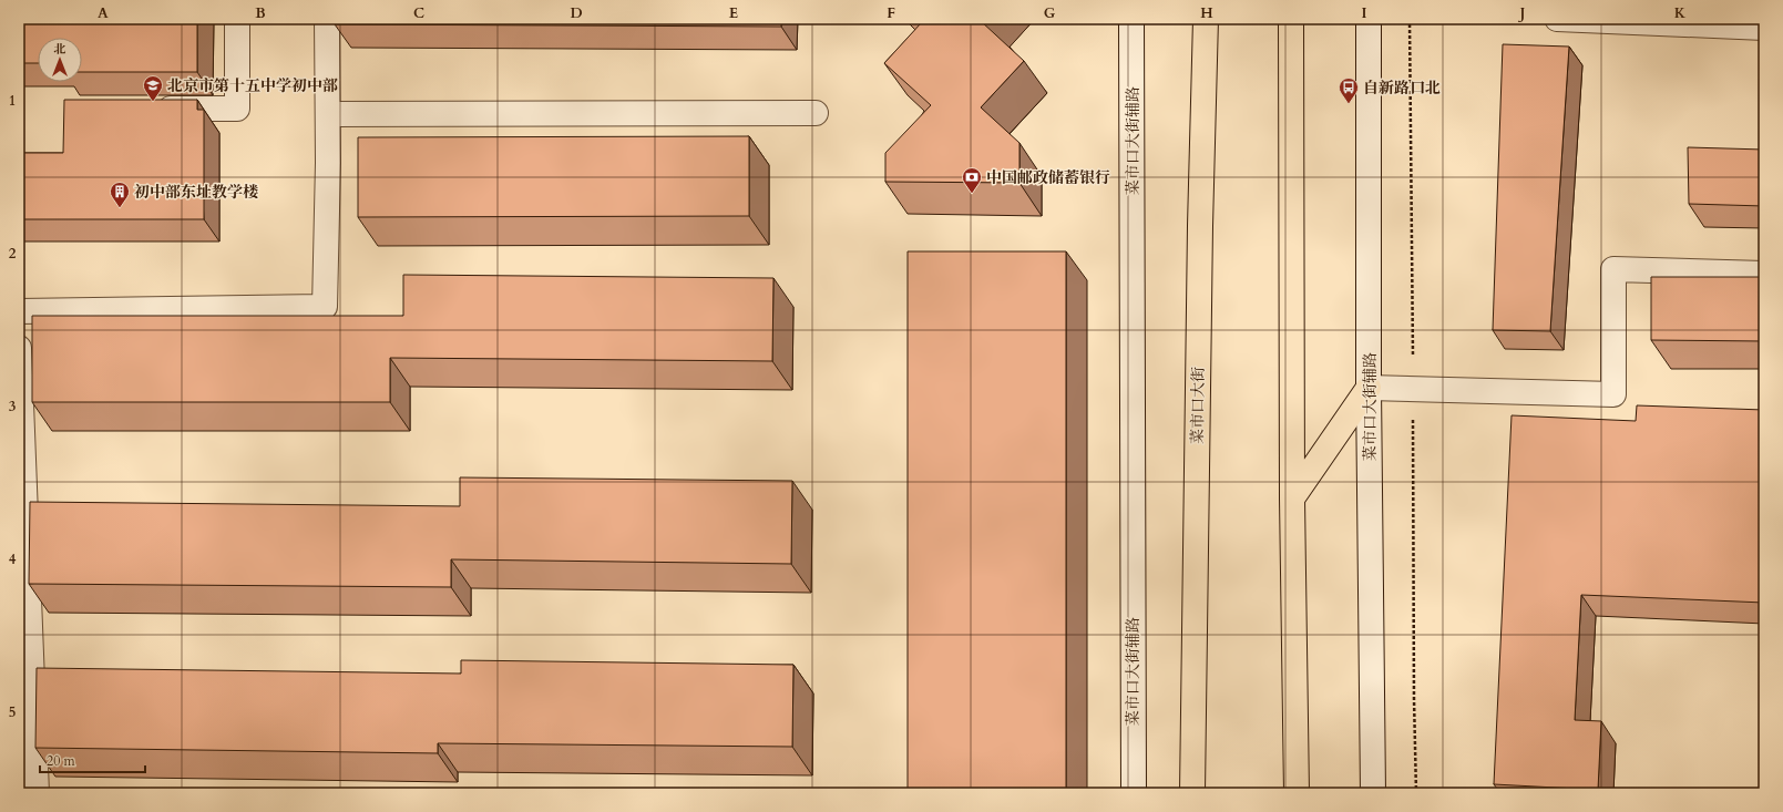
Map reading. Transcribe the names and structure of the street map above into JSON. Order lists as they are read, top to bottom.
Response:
{
  "streets": {
    "main road": ["菜市口大街"],
    "street": ["菜市口大街辅路"]
  },
  "places": {
    "school or university": ["北京市第十五中学初中部"],
    "bus stop": ["自新路口北"],
    "bank": ["中国邮政储蓄银行"],
    "building": ["初中部东址教学楼"]
  },
  "scale_bar": "20 m",
  "north": "top",
  "grid": {
    "columns": [
      "A",
      "B",
      "C",
      "D",
      "E",
      "F",
      "G",
      "H",
      "I",
      "J",
      "K"
    ],
    "rows": [
      "1",
      "2",
      "3",
      "4",
      "5"
    ]
  }
}
